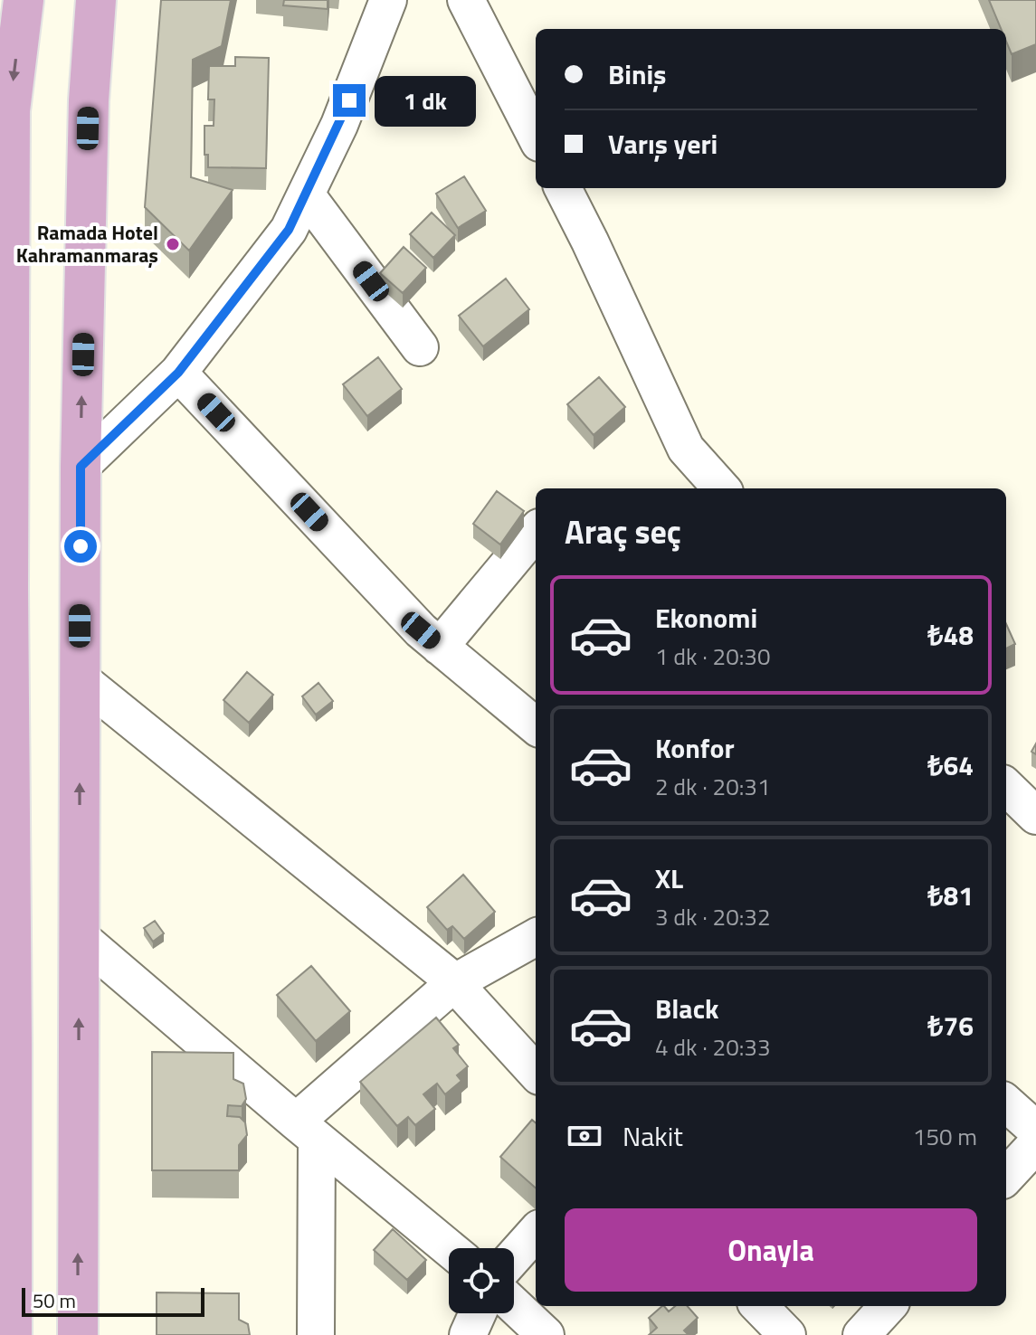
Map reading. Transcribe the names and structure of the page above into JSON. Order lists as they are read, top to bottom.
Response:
{
  "places": ["Ramada Hotel Kahramanmaraş"],
  "scale_bar": "50 m",
  "page": {
    "banner": ["Biniş", "Varış yeri"],
    "bubble": "1 dk",
    "heading": "Araç seç",
    "list": [
      {
        "name": "Ekonomi",
        "note": "1 dk · 20:30",
        "value": "₺48"
      },
      {
        "name": "Konfor",
        "note": "2 dk · 20:31",
        "value": "₺64"
      },
      {
        "name": "XL",
        "note": "3 dk · 20:32",
        "value": "₺81"
      },
      {
        "name": "Black",
        "note": "4 dk · 20:33",
        "value": "₺76"
      }
    ],
    "pay": ["Nakit", "150 m"],
    "buttons": "Onayla",
    "scale": "50 m"
  }
}
